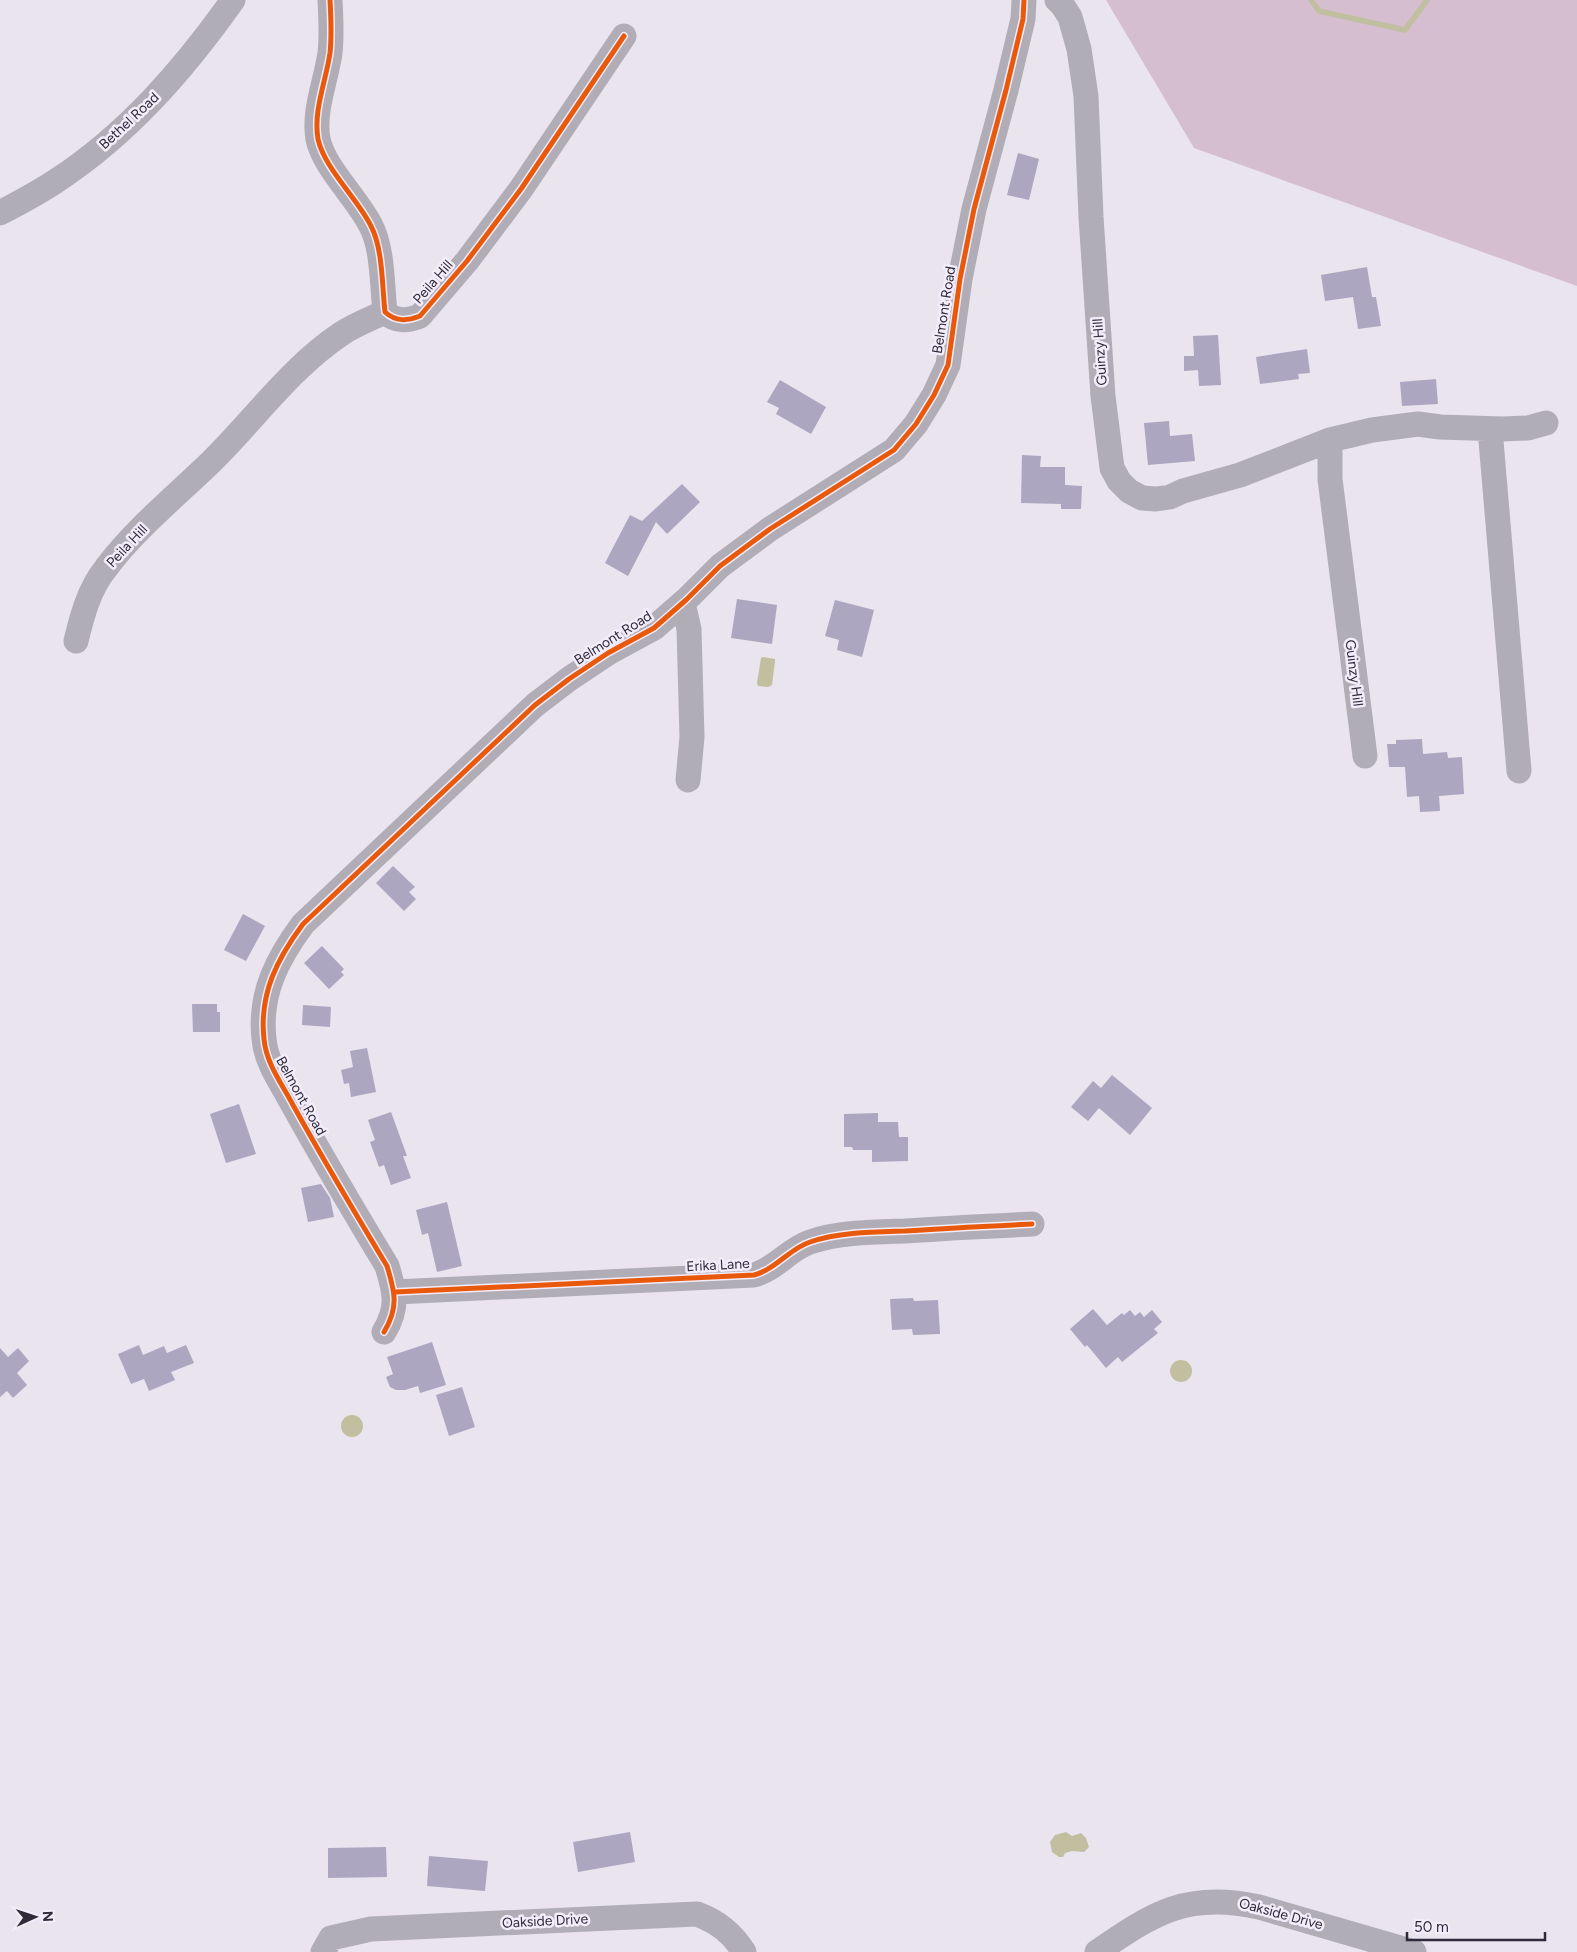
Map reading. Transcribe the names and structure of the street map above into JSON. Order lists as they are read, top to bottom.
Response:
{
  "streets": {
    "street": [
      "Bethel Road",
      "Peila Hill",
      "Belmont Road",
      "Guinzy Hill",
      "Erika Lane",
      "Oakside Drive"
    ]
  },
  "crossings": [
    ["Belmont Road", "Erika Lane"]
  ],
  "scale_bar": "50 m",
  "north": "right"
}
